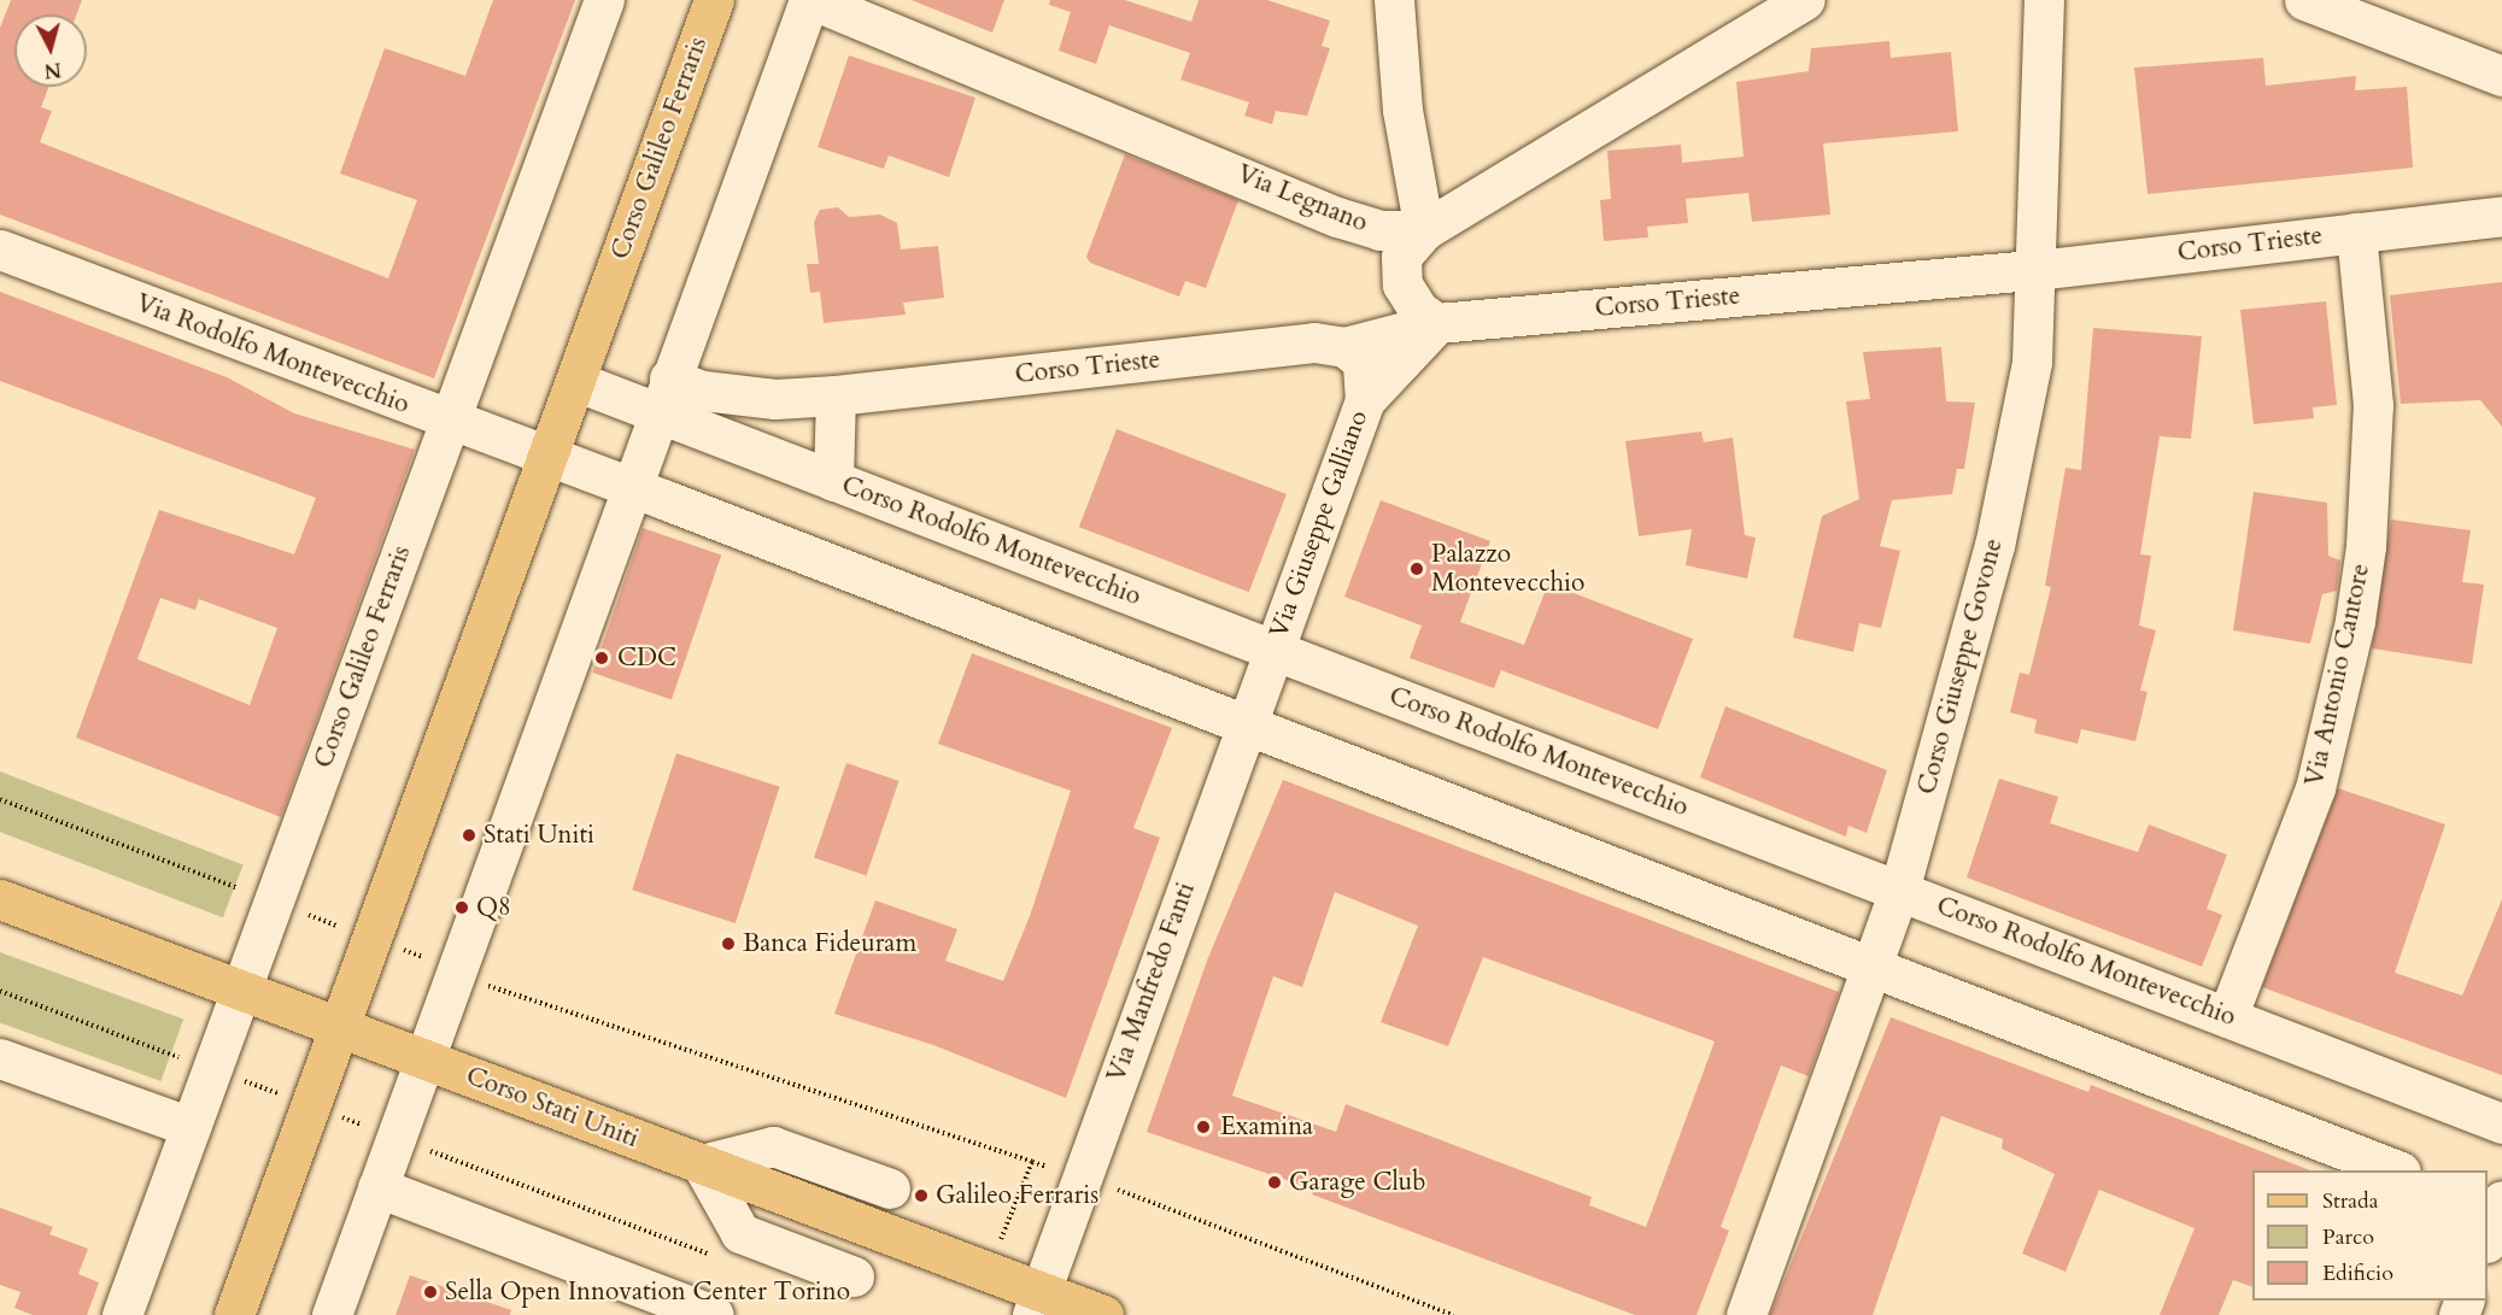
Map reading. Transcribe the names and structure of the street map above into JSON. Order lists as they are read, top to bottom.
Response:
{
  "streets": {
    "main road": ["Corso Galileo Ferraris", "Corso Stati Uniti"],
    "street": [
      "Via Legnano",
      "Corso Trieste",
      "Via Rodolfo Montevecchio",
      "Via Giuseppe Galliano",
      "Corso Rodolfo Montevecchio",
      "Corso Giuseppe Govone",
      "Via Antonio Cantore",
      "Via Manfredo Fanti"
    ]
  },
  "crossings": [
    ["Corso Galileo Ferraris", "Via Rodolfo Montevecchio"],
    ["Corso Galileo Ferraris", "Corso Rodolfo Montevecchio"],
    ["Corso Galileo Ferraris", "Corso Stati Uniti"],
    ["Corso Trieste", "Via Giuseppe Galliano"],
    ["Corso Trieste", "Corso Rodolfo Montevecchio"],
    ["Corso Trieste", "Corso Giuseppe Govone"],
    ["Corso Trieste", "Via Antonio Cantore"],
    ["Via Giuseppe Galliano", "Corso Rodolfo Montevecchio"],
    ["Via Giuseppe Galliano", "Via Manfredo Fanti"],
    ["Corso Rodolfo Montevecchio", "Corso Giuseppe Govone"],
    ["Corso Rodolfo Montevecchio", "Via Antonio Cantore"],
    ["Corso Rodolfo Montevecchio", "Via Manfredo Fanti"],
    ["Via Manfredo Fanti", "Corso Stati Uniti"]
  ],
  "places": [
    "Palazzo Montevecchio",
    "CDC",
    "Stati Uniti",
    "Q8",
    "Banca Fideuram",
    "Examina",
    "Garage Club",
    "Galileo Ferraris",
    "Sella Open Innovation Center Torino"
  ],
  "legend": ["Strada", "Parco", "Edificio"],
  "north": "bottom"
}
